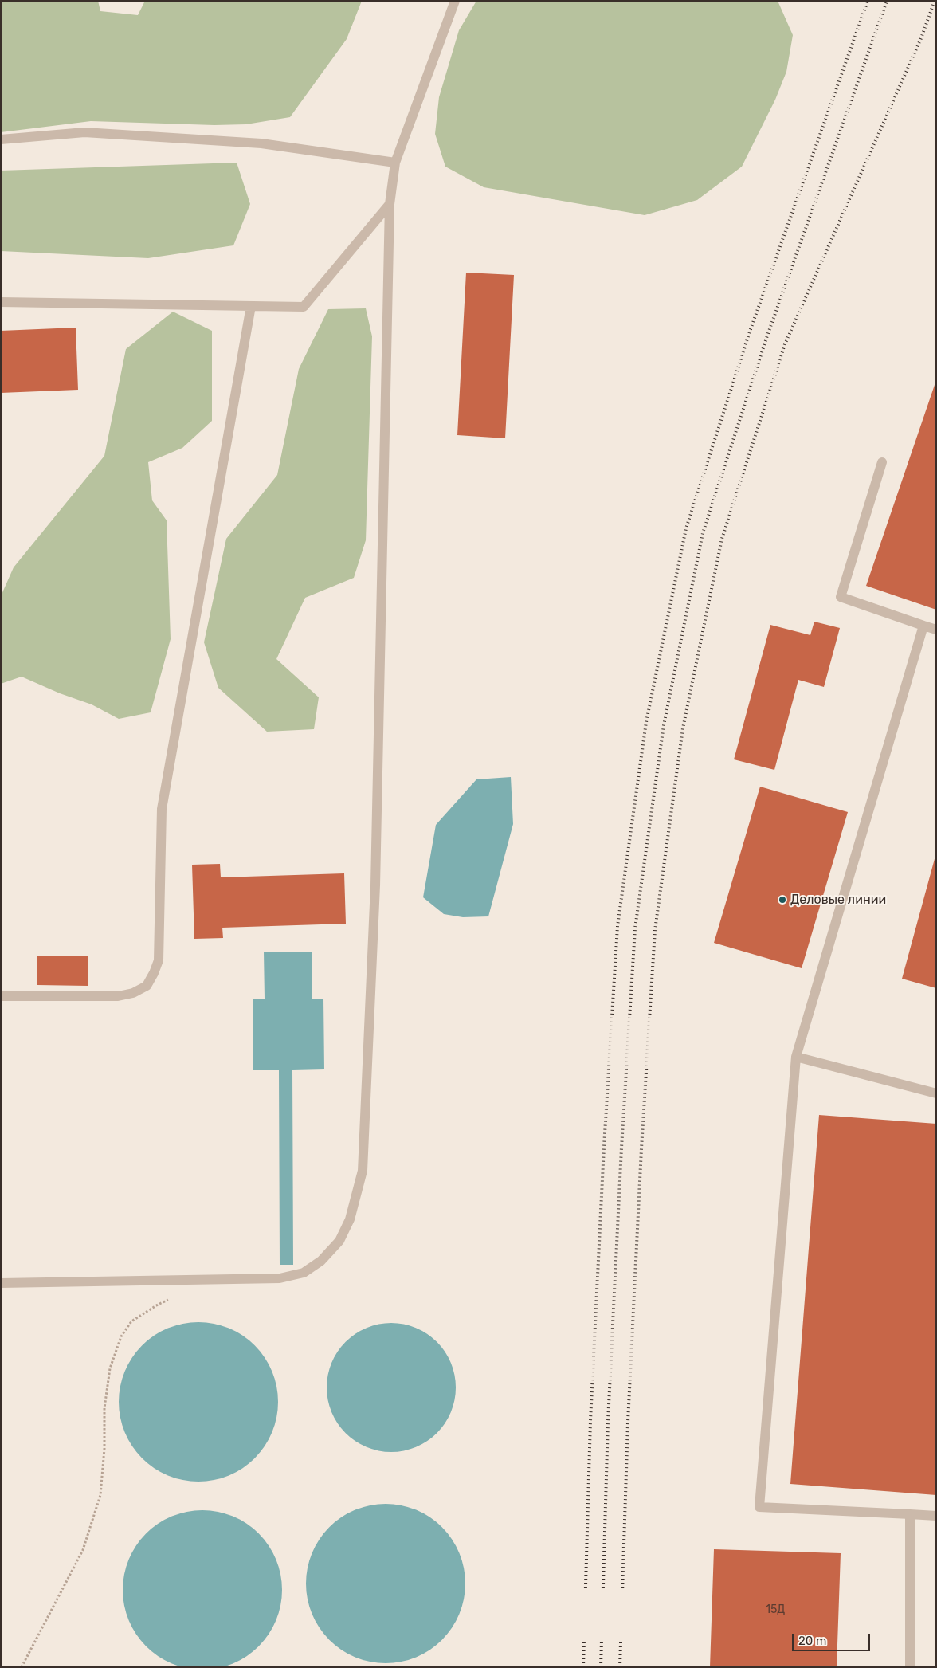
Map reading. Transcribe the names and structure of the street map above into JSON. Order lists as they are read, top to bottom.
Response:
{
  "places": ["Деловые линии"],
  "house_numbers": ["15Д"],
  "scale_bar": "20 m"
}
